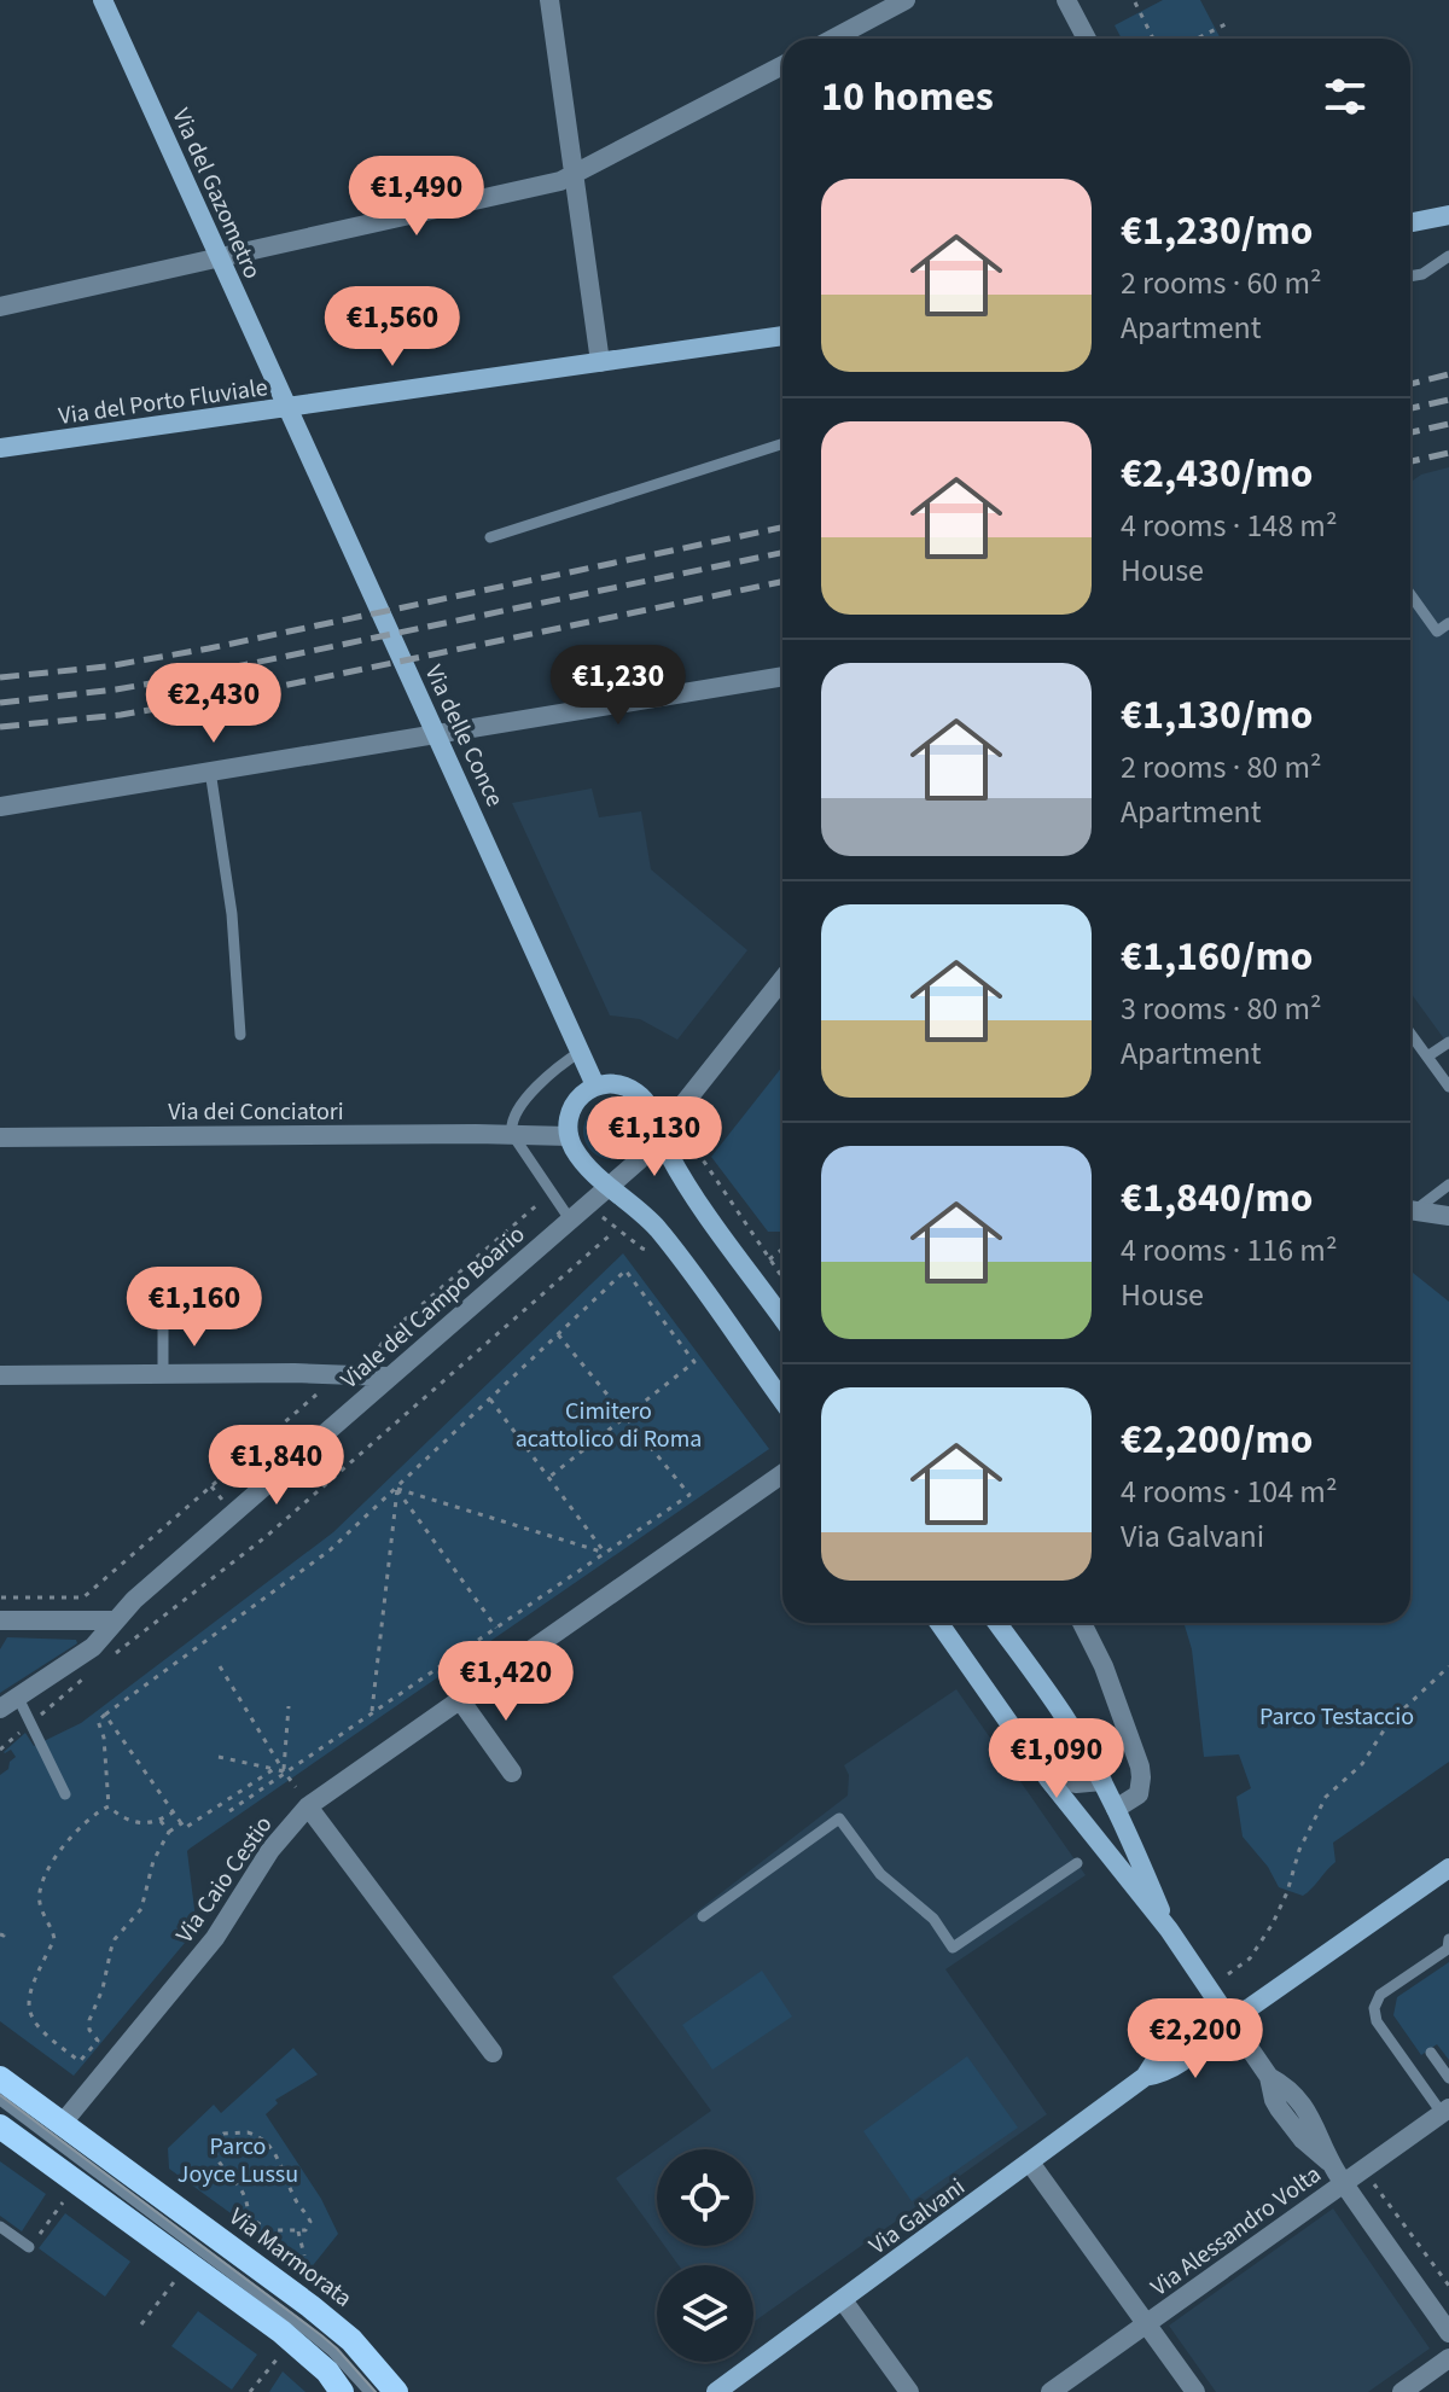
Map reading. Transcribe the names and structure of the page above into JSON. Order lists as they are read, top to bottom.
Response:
{
  "streets": {
    "main road": ["Via Marmorata"],
    "street": [
      "Via del Gazometro",
      "Via del Porto Fluviale",
      "Via delle Conce",
      "Via dei Conciatori",
      "Viale del Campo Boario",
      "Via Caio Cestio",
      "Via Galvani",
      "Via Alessandro Volta"
    ]
  },
  "crossings": [
    ["Via del Gazometro", "Via del Porto Fluviale"],
    ["Via del Gazometro", "Via delle Conce"],
    ["Via del Porto Fluviale", "Via delle Conce"],
    ["Via delle Conce", "Via dei Conciatori"],
    ["Via delle Conce", "Viale del Campo Boario"],
    ["Via dei Conciatori", "Viale del Campo Boario"],
    ["Via Caio Cestio", "Via Marmorata"]
  ],
  "parks": ["Cimitero acattolico di Roma", "Parco Testaccio", "Parco Joyce Lussu"],
  "page": {
    "heading": "10 homes",
    "list": [
      {
        "name": "€1,230/mo",
        "note": "2 rooms · 60 m² · Apartment"
      },
      {
        "name": "€2,430/mo",
        "note": "4 rooms · 148 m² · House"
      },
      {
        "name": "€1,130/mo",
        "note": "2 rooms · 80 m² · Apartment"
      },
      {
        "name": "€1,160/mo",
        "note": "3 rooms · 80 m² · Apartment"
      },
      {
        "name": "€1,840/mo",
        "note": "4 rooms · 116 m² · House"
      },
      {
        "name": "€2,200/mo",
        "note": "4 rooms · 104 m² · Via Galvani"
      }
    ],
    "price": [
      "€1,490",
      "€1,560",
      "€1,230",
      "€2,430",
      "€1,130",
      "€1,160",
      "€1,840",
      "€1,420",
      "€1,090",
      "€2,200"
    ]
  }
}
